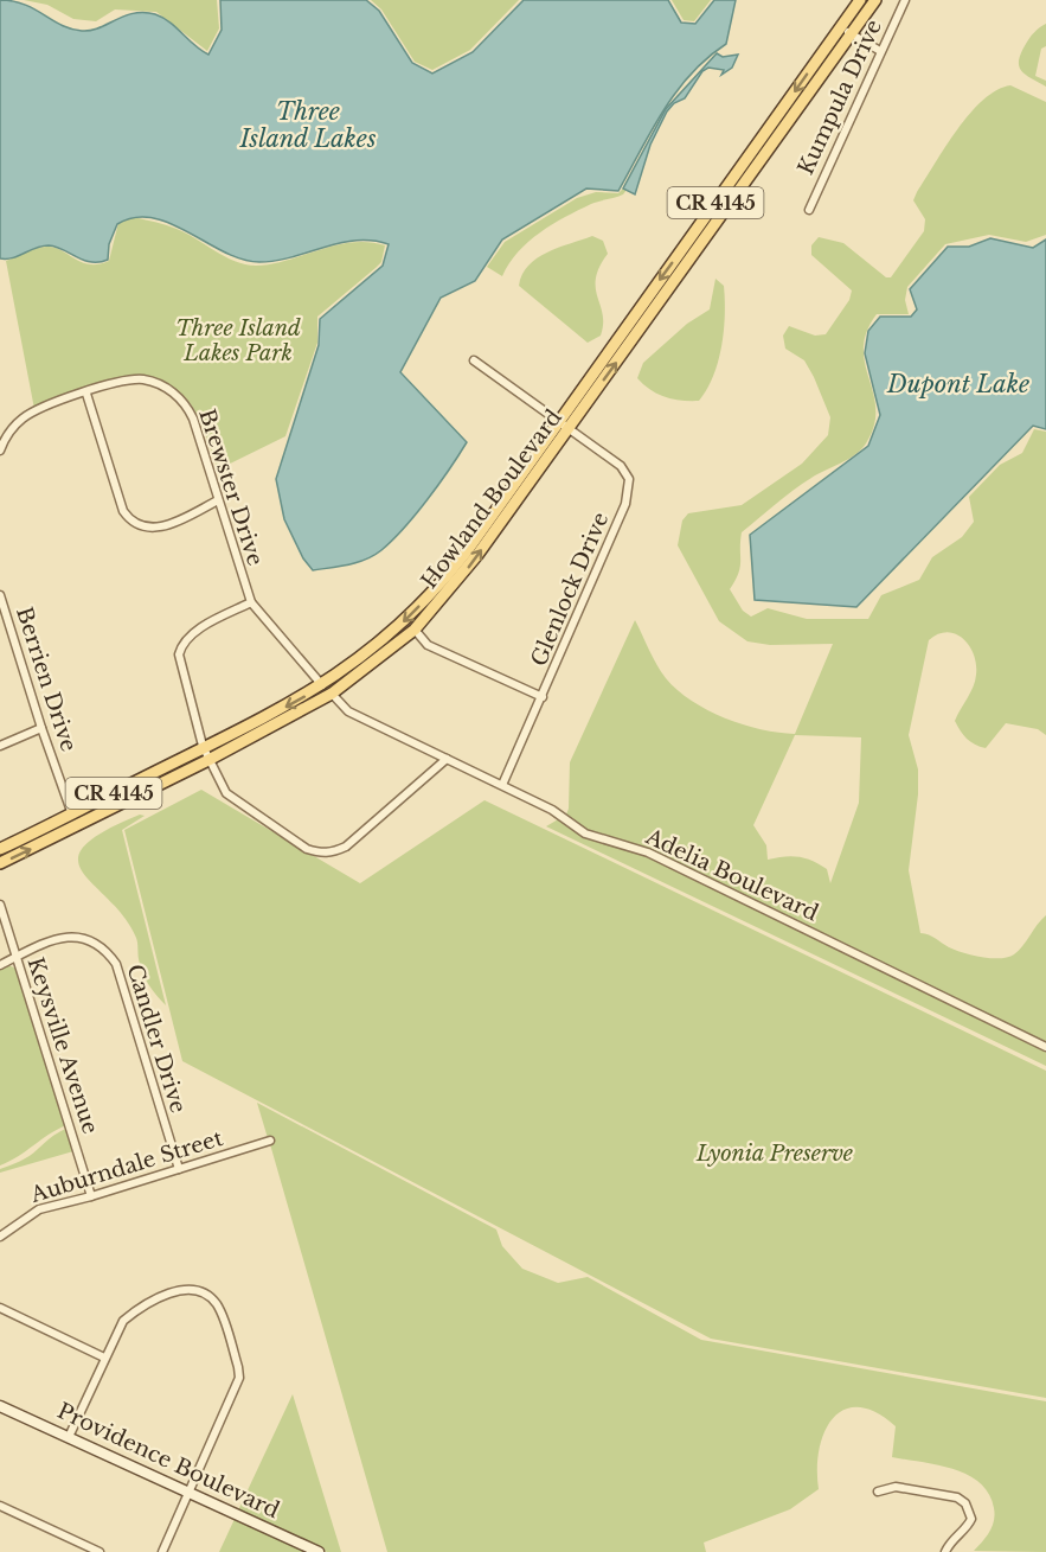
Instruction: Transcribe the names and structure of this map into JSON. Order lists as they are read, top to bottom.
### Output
{
  "streets": {
    "main road": ["CR 4145", "Howland Boulevard", "Providence Boulevard"],
    "street": [
      "Kumpula Drive",
      "Brewster Drive",
      "Glenlock Drive",
      "Berrien Drive",
      "Adelia Boulevard",
      "Candler Drive",
      "Keysville Avenue",
      "Auburndale Street"
    ]
  },
  "crossings": [
    ["Brewster Drive", "Howland Boulevard"],
    ["Howland Boulevard", "Glenlock Drive"],
    ["Howland Boulevard", "Berrien Drive"],
    ["Howland Boulevard", "Adelia Boulevard"],
    ["Glenlock Drive", "Adelia Boulevard"],
    ["Candler Drive", "Keysville Avenue"],
    ["Candler Drive", "Auburndale Street"],
    ["Keysville Avenue", "Auburndale Street"]
  ],
  "water": ["Three Island Lakes", "Dupont Lake"],
  "parks": ["Three Island Lakes Park", "Lyonia Preserve"]
}
